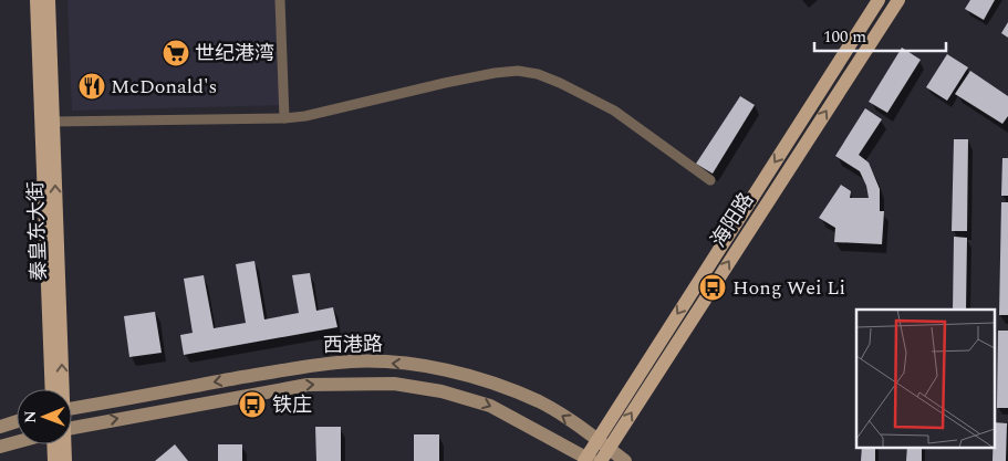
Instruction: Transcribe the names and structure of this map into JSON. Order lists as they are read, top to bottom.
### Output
{
  "streets": {
    "main road": ["海阳路", "秦皇东大街", "西港路"]
  },
  "crossings": [
    ["海阳路", "西港路"]
  ],
  "places": {
    "supermarket": ["世纪港湾"],
    "restaurant": ["McDonald's"],
    "bus stop": ["Hong Wei Li", "铁庄"]
  },
  "scale_bar": "100 m",
  "north": "left"
}
